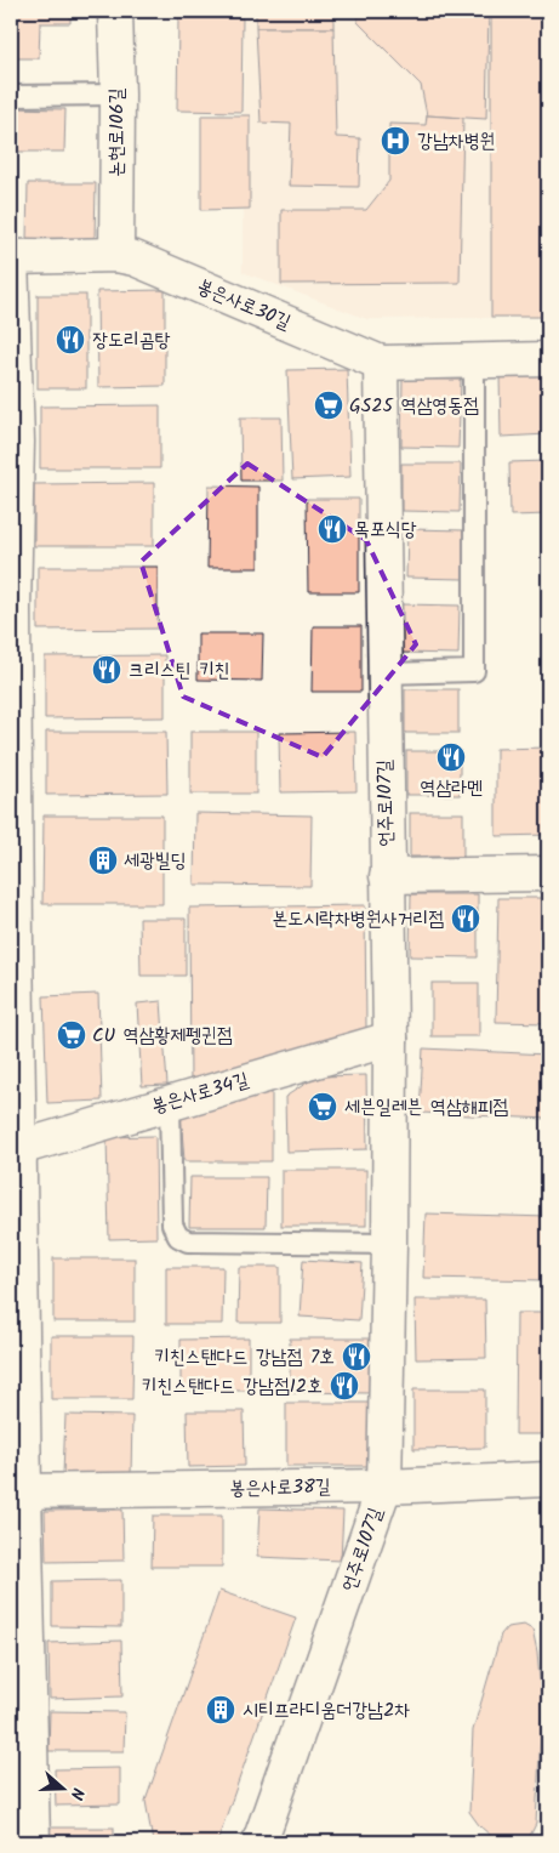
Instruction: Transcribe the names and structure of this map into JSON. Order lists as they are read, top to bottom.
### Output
{
  "streets": {
    "street": [
      "논현로106길",
      "봉은사로30길",
      "언주로107길",
      "봉은사로34길",
      "봉은사로38길"
    ]
  },
  "crossings": [
    ["논현로106길", "봉은사로30길"],
    ["봉은사로30길", "언주로107길"],
    ["언주로107길", "봉은사로34길"],
    ["언주로107길", "봉은사로38길"]
  ],
  "places": {
    "hospital": ["강남차병원"],
    "restaurant": [
      "장도리곰탕",
      "목포식당",
      "크리스틴 키친",
      "역삼라멘",
      "본도시락차병원사거리점",
      "키친스탠다드 강남점 7호",
      "키친스탠다드 강남점12호"
    ],
    "supermarket": ["GS25 역삼영동점", "CU 역삼황제펭귄점", "세븐일레븐 역삼해피점"],
    "building": ["세광빌딩", "시티프라디움더강남2차"]
  },
  "north": "right"
}
